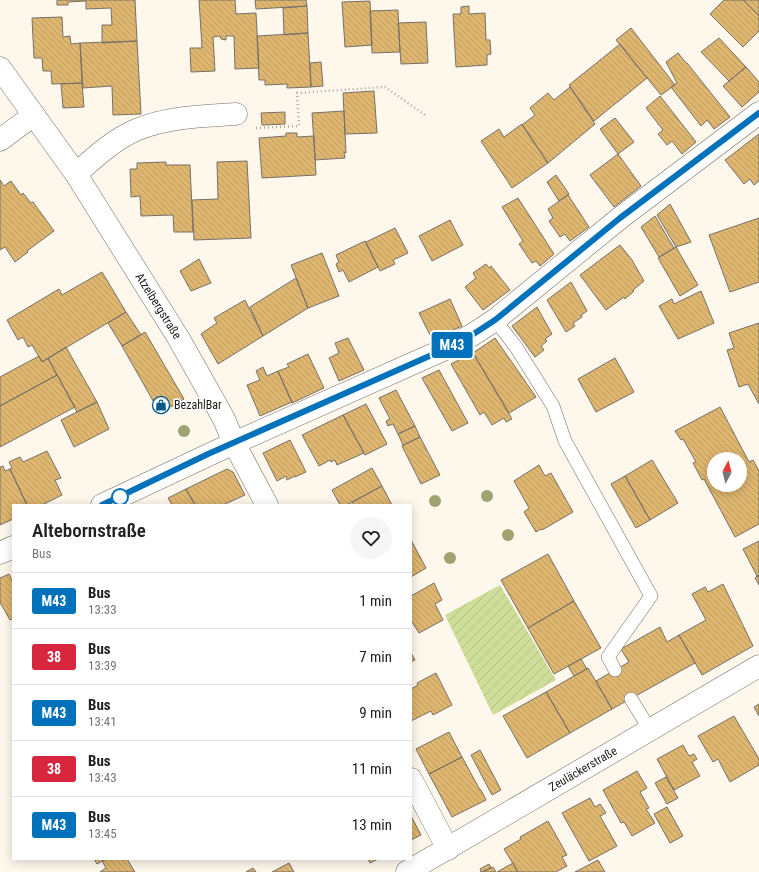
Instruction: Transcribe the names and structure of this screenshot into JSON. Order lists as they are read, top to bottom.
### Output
{
  "streets": {
    "street": ["Atzelbergstraße", "Zeuläckerstraße"]
  },
  "places": {
    "shop": ["BezahlBar"]
  },
  "lines": ["bus line M43"],
  "north": "top",
  "page": {
    "on_map": "M43",
    "heading": ["Altebornstraße", "Bus"],
    "list": [
      {
        "mark": "M43",
        "name": "Bus",
        "note": "13:33",
        "value": "1 min"
      },
      {
        "mark": "38",
        "name": "Bus",
        "note": "13:39",
        "value": "7 min"
      },
      {
        "mark": "M43",
        "name": "Bus",
        "note": "13:41",
        "value": "9 min"
      },
      {
        "mark": "38",
        "name": "Bus",
        "note": "13:43",
        "value": "11 min"
      },
      {
        "mark": "M43",
        "name": "Bus",
        "note": "13:45",
        "value": "13 min"
      }
    ]
  }
}
